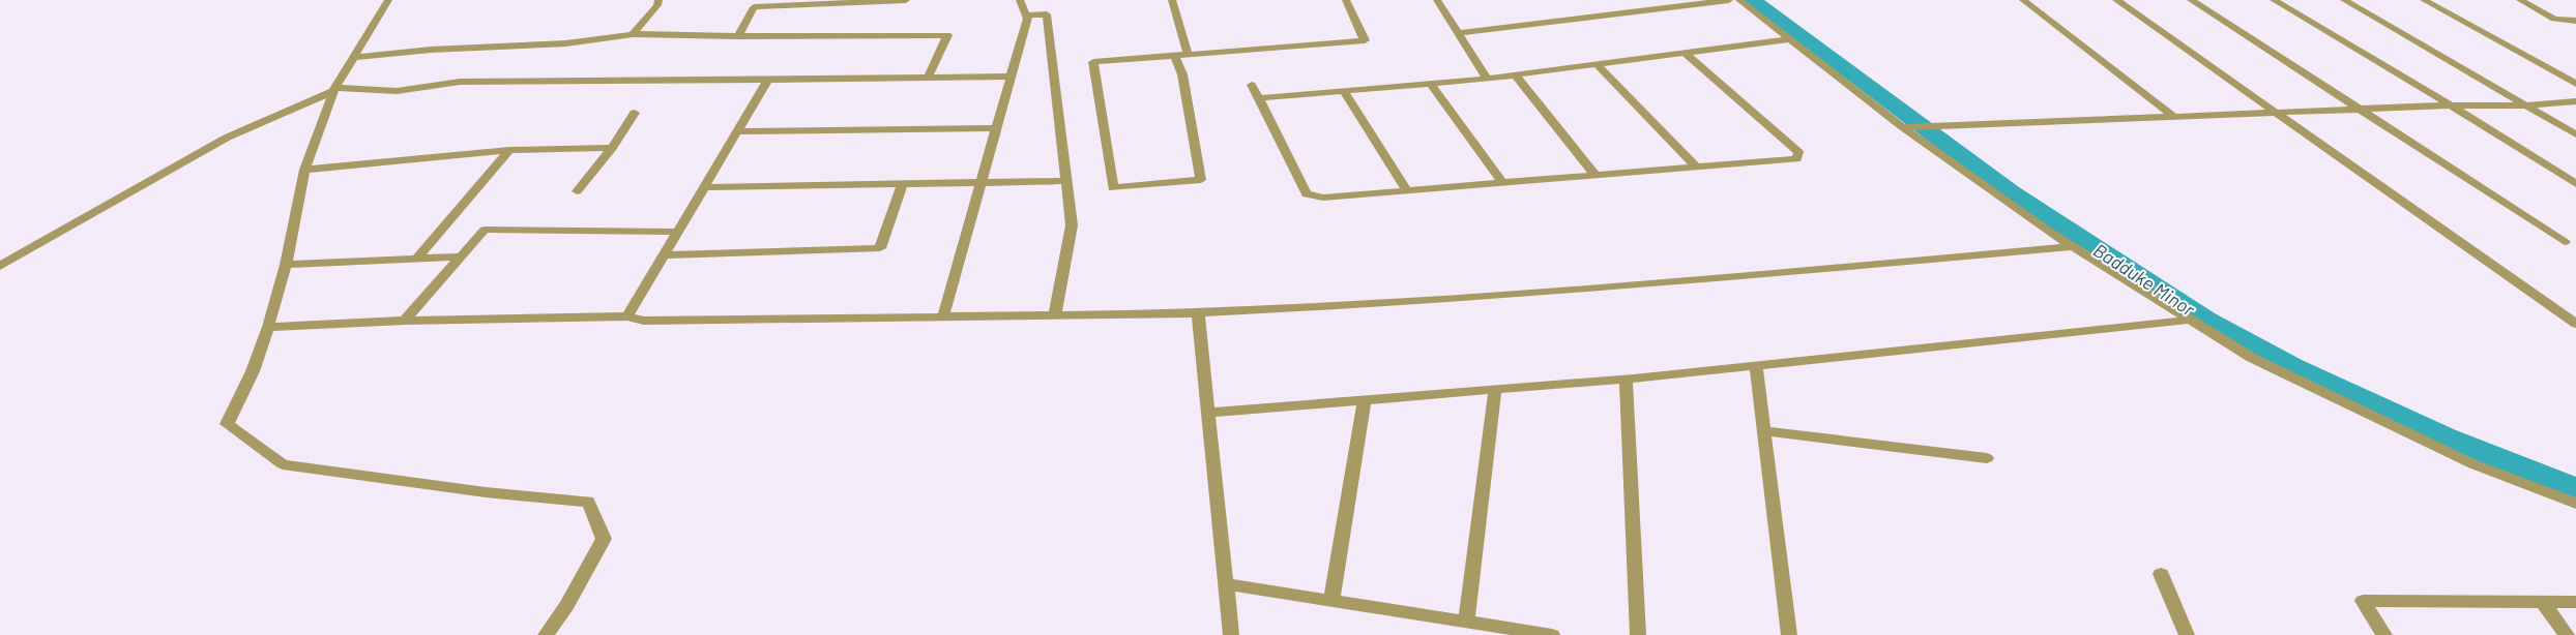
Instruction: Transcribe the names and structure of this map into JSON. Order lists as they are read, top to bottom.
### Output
{
  "water": ["Badduke Minor"]
}
